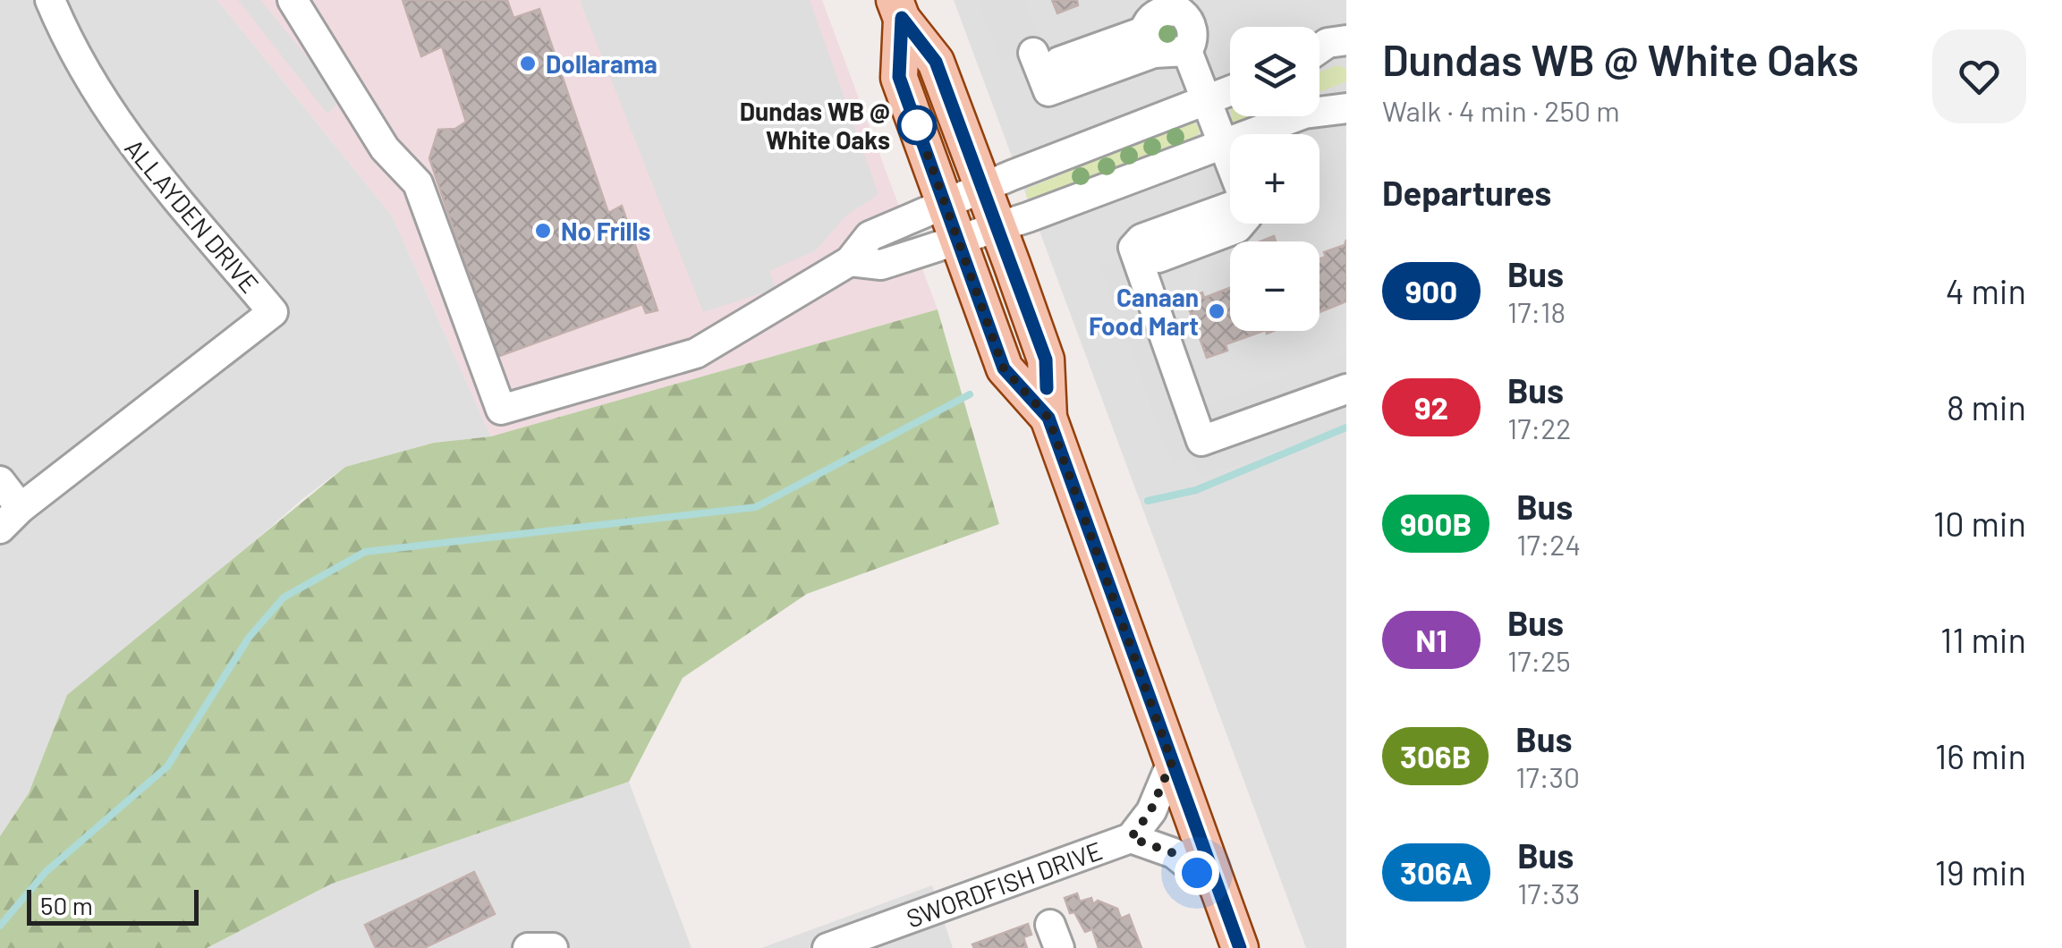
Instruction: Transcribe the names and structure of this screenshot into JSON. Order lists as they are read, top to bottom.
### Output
{
  "streets": {
    "street": ["ALLAYDEN DRIVE", "SWORDFISH DRIVE"]
  },
  "places": [
    "Dollarama",
    "Dundas WB @ White Oaks",
    "No Frills",
    "Canaan Food Mart"
  ],
  "lines": ["bus line 900"],
  "scale_bar": "50 m",
  "page": {
    "heading": [
      ["Dundas WB @ White Oaks", "Walk · 4 min · 250 m"],
      "Departures"
    ],
    "map_buttons": ["+", "−"],
    "list": [
      {
        "mark": "900",
        "name": "Bus",
        "note": "17:18",
        "value": "4 min"
      },
      {
        "mark": "92",
        "name": "Bus",
        "note": "17:22",
        "value": "8 min"
      },
      {
        "mark": "900B",
        "name": "Bus",
        "note": "17:24",
        "value": "10 min"
      },
      {
        "mark": "N1",
        "name": "Bus",
        "note": "17:25",
        "value": "11 min"
      },
      {
        "mark": "306B",
        "name": "Bus",
        "note": "17:30",
        "value": "16 min"
      },
      {
        "mark": "306A",
        "name": "Bus",
        "note": "17:33",
        "value": "19 min"
      }
    ],
    "scale": "50 m"
  }
}
